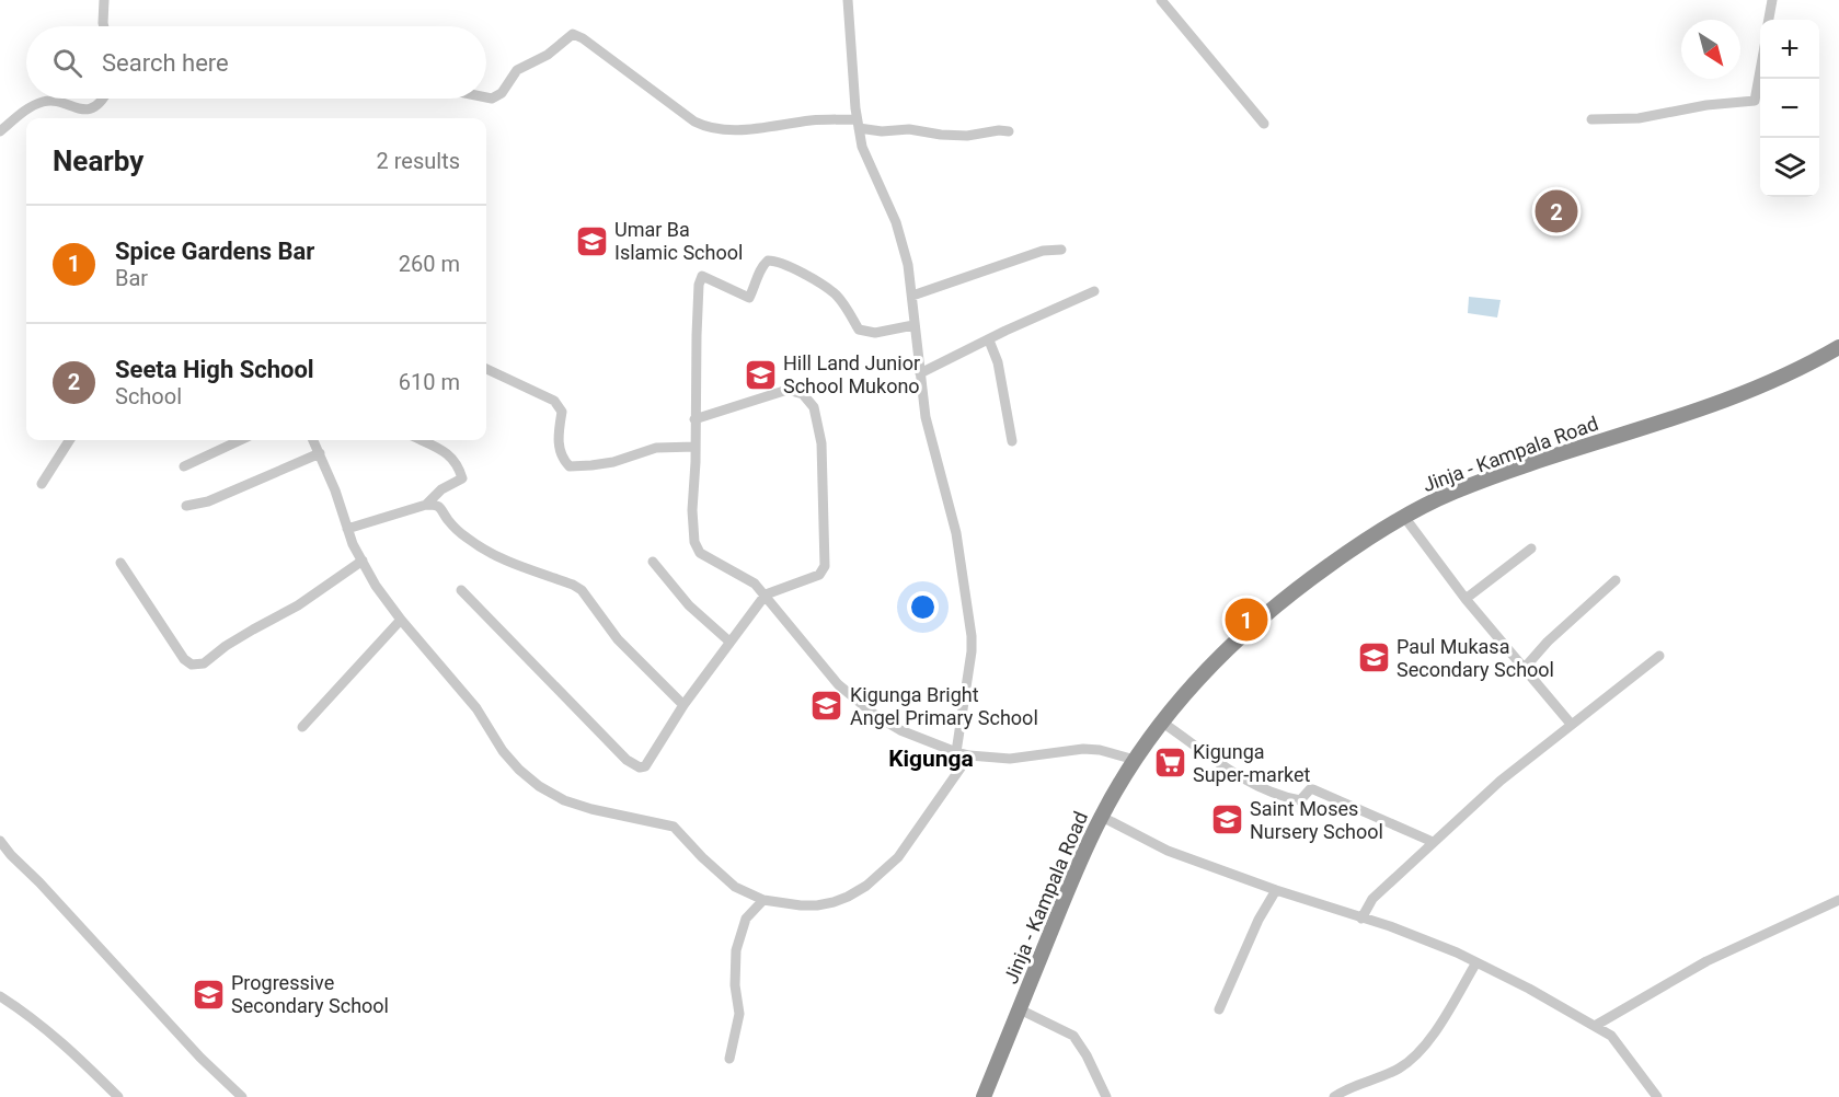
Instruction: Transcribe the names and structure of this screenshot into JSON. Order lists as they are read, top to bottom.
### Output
{
  "streets": {
    "highway": ["Jinja - Kampala Road"]
  },
  "districts": ["Kigunga"],
  "places": {
    "school or university": [
      "Umar Ba Islamic School",
      "Hill Land Junior School Mukono",
      "Paul Mukasa Secondary School",
      "Kigunga Bright Angel Primary School",
      "Saint Moses Nursery School",
      "Progressive Secondary School"
    ],
    "supermarket": ["Kigunga Super-market"]
  },
  "north": "bottom right",
  "page": {
    "map_buttons": ["+", "−"],
    "search": "Search here",
    "heading": ["Nearby", "2 results"],
    "pins": ["2", "1"],
    "list": [
      {
        "mark": "1",
        "name": "Spice Gardens Bar",
        "note": "Bar",
        "value": "260 m"
      },
      {
        "mark": "2",
        "name": "Seeta High School",
        "note": "School",
        "value": "610 m"
      }
    ]
  }
}
